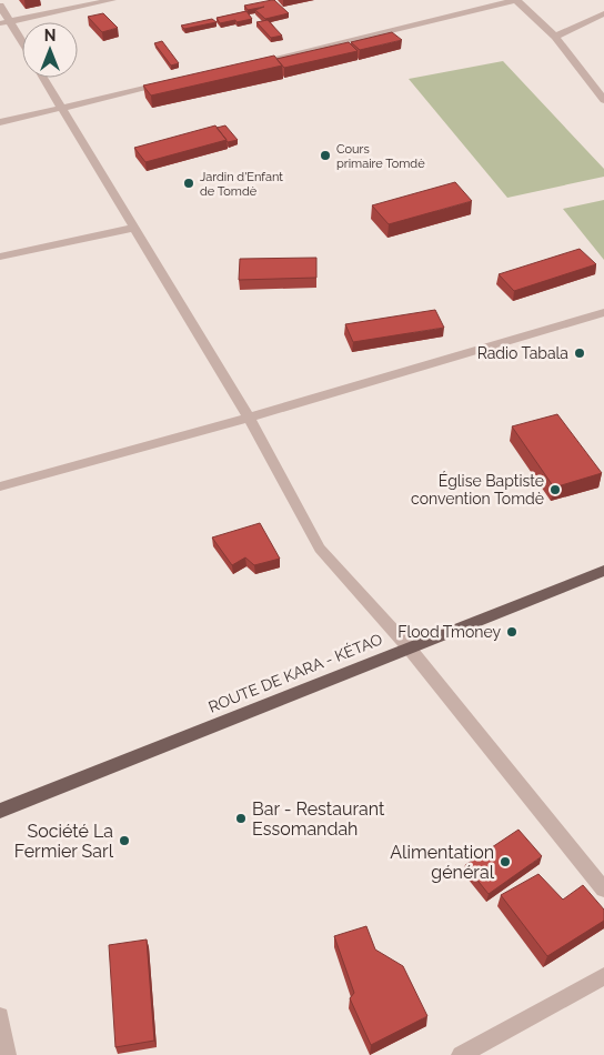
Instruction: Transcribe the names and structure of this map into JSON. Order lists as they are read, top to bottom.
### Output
{
  "streets": {
    "main road": ["ROUTE DE KARA - KÉTAO"]
  },
  "places": [
    "Cours primaire Tomdè",
    "Jardin d'Enfant de Tomdè",
    "Radio Tabala",
    "Église Baptiste convention Tomdè",
    "Flood Tmoney",
    "Bar - Restaurant Essomandah",
    "Société La Fermier Sarl",
    "Alimentation général"
  ],
  "north": "top"
}
